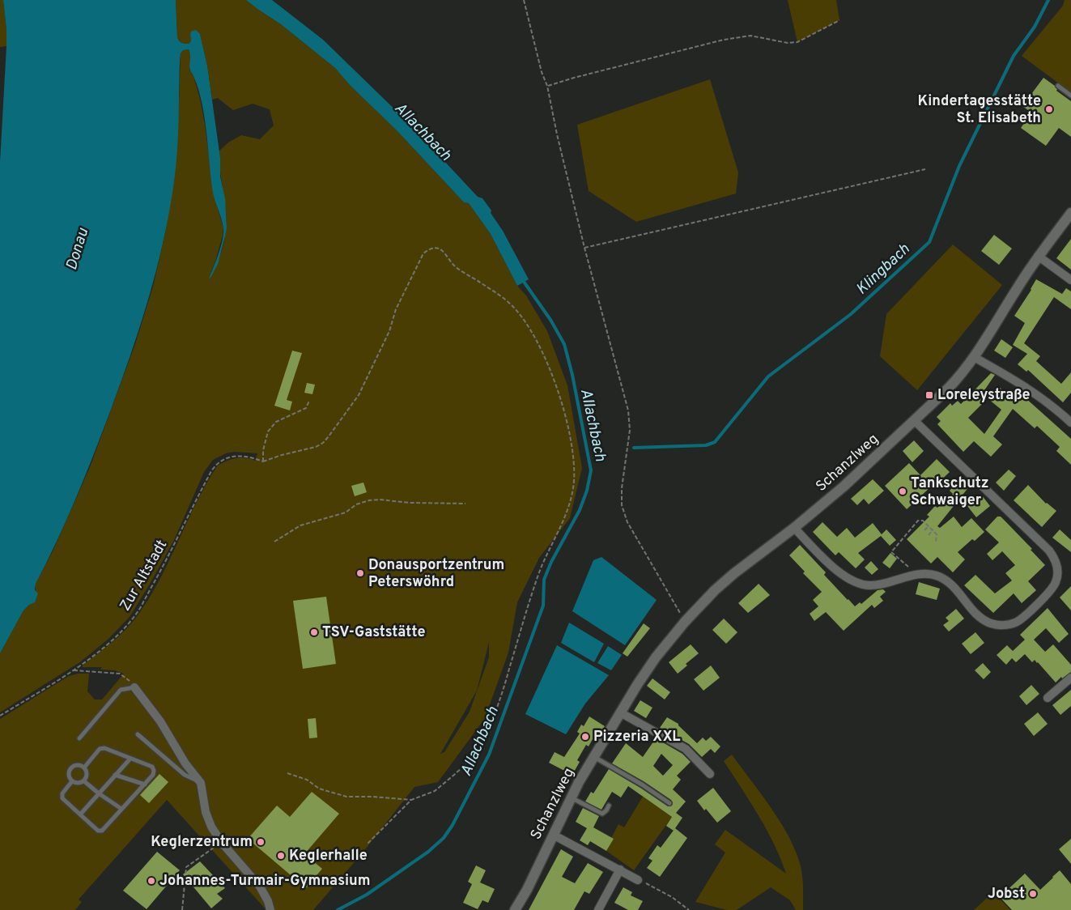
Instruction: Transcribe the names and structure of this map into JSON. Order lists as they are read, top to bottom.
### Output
{
  "streets": {
    "street": ["Schanzlweg"],
    "path": ["Zur Altstadt"]
  },
  "water": ["Allachbach", "Donau", "Klingbach"],
  "places": {
    "other": [
      "Kindertagesstätte St. Elisabeth",
      "Tankschutz Schwaiger",
      "Donausportzentrum Peterswöhrd",
      "TSV-Gaststätte",
      "Pizzeria XXL",
      "Keglerzentrum",
      "Keglerhalle",
      "Johannes-Turmair-Gymnasium",
      "Jobst"
    ],
    "transit": ["Loreleystraße"]
  }
}
